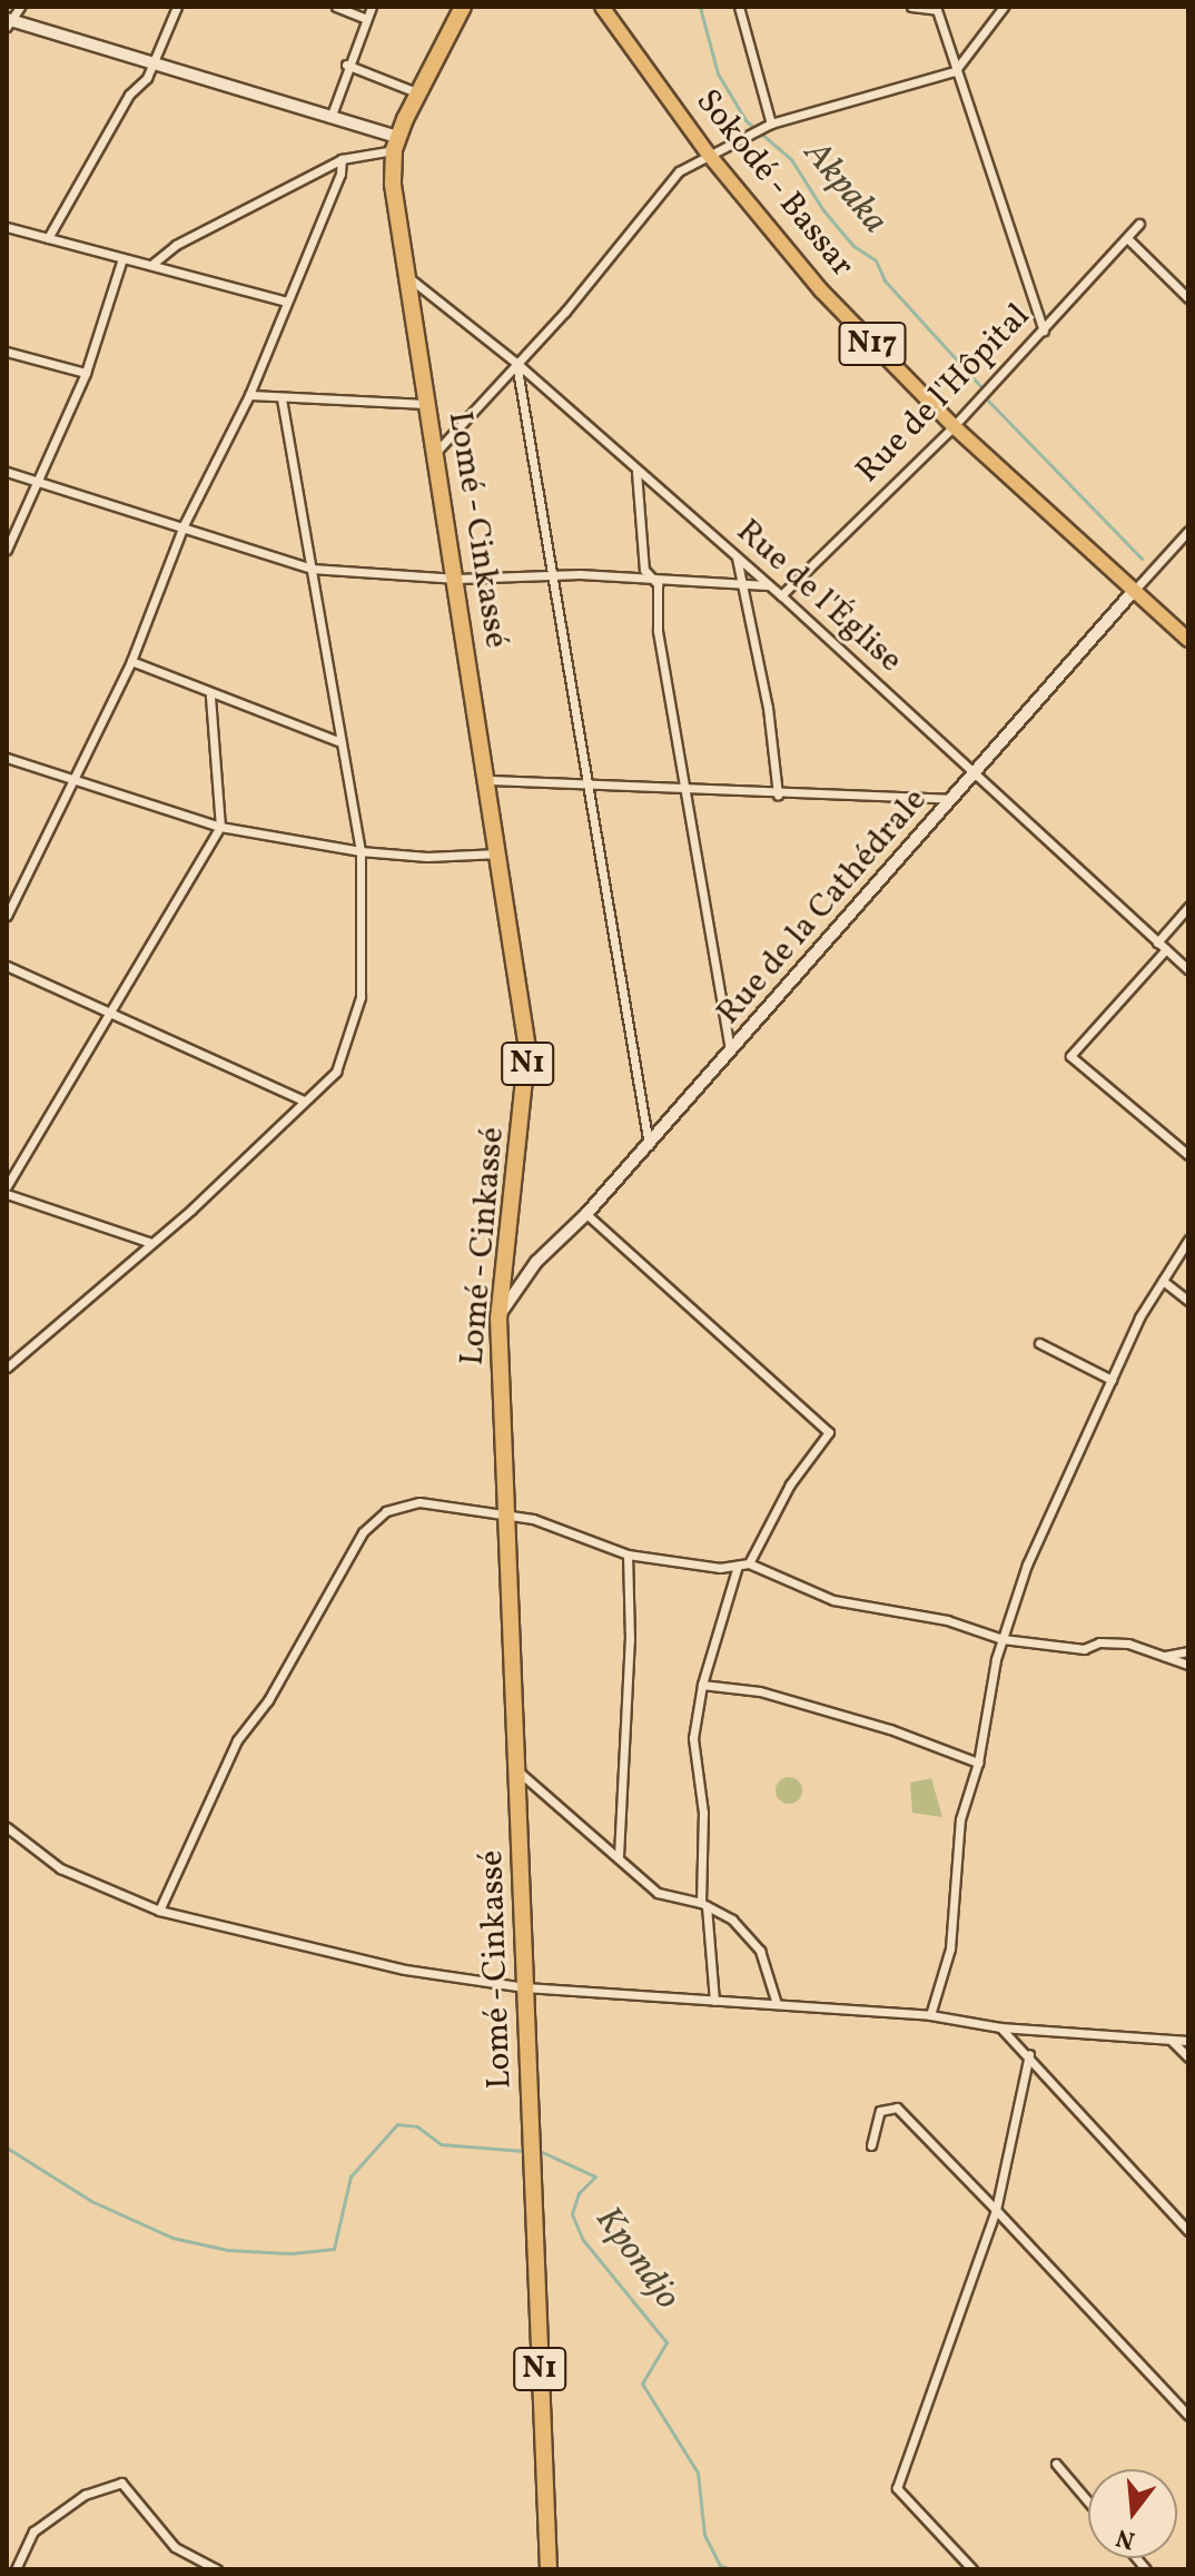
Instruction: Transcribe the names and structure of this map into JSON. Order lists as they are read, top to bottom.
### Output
{
  "streets": {
    "highway": ["Lomé - Cinkassé", "N1"],
    "main road": ["Sokodé - Bassar", "N17"],
    "street": ["Rue de l'Hôpital", "Rue de l'Église", "Rue de la Cathédrale"]
  },
  "crossings": [
    ["Sokodé - Bassar", "Rue de l'Hôpital"],
    ["Sokodé - Bassar", "Rue de la Cathédrale"],
    ["Rue de l'Hôpital", "Rue de l'Église"],
    ["Lomé - Cinkassé", "Rue de l'Église"],
    ["Lomé - Cinkassé", "Rue de la Cathédrale"],
    ["Rue de l'Église", "Rue de la Cathédrale"]
  ],
  "water": ["Akpaka", "Kpondjo"],
  "north": "bottom"
}
